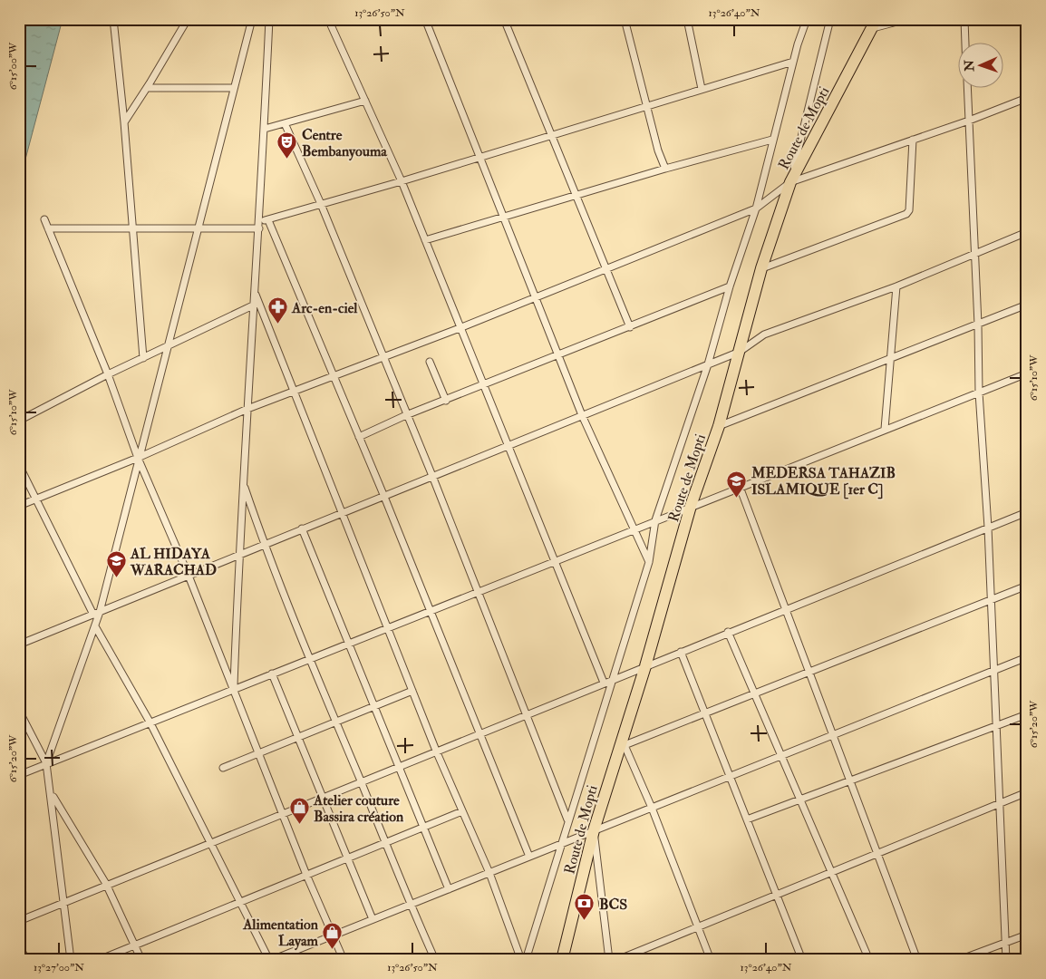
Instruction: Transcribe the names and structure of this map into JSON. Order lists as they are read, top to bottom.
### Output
{
  "streets": {
    "highway": ["Route de Mopti"]
  },
  "places": {
    "theatre": ["Centre Bembanyouma"],
    "pharmacy": ["Arc-en-ciel"],
    "school or university": ["MEDERSA TAHAZIB ISLAMIQUE [1er C]", "AL HIDAYA WARACHAD"],
    "shop": ["Atelier couture Bassira création", "Alimentation Layam"],
    "bank": ["BCS"]
  },
  "north": "left",
  "coordinates": [
    "13°26'50\"N",
    "13°26'40\"N",
    "6°15'00\"W",
    "6°15'10\"W",
    "6°15'20\"W",
    "13°27'00\"N"
  ]
}
